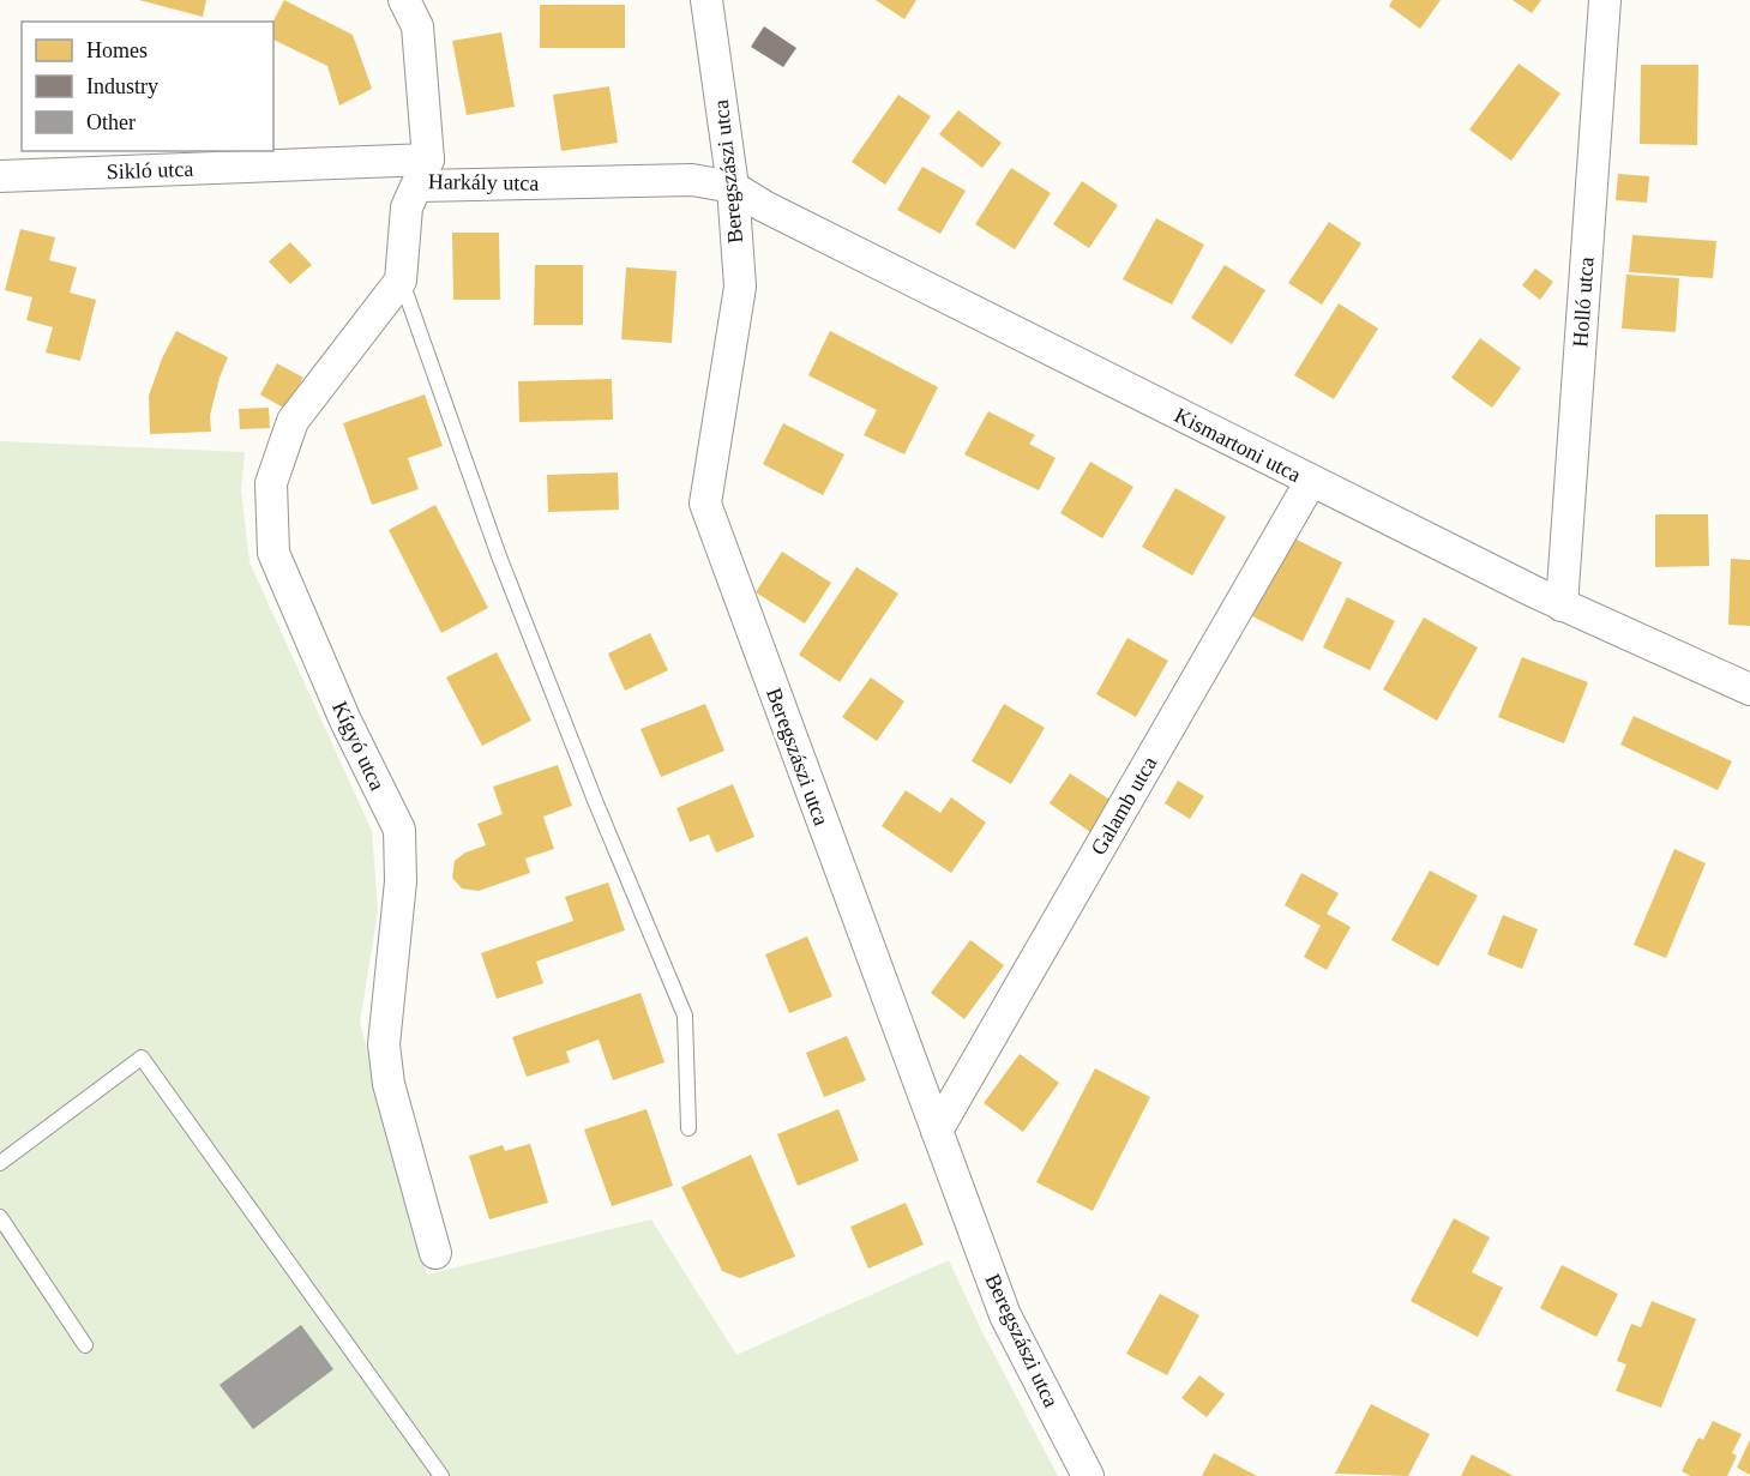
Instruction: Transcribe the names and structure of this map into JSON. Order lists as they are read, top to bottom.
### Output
{
  "streets": {
    "street": [
      "Sikló utca",
      "Beregszászi utca",
      "Harkály utca",
      "Holló utca",
      "Kismartoni utca",
      "Kígyó utca",
      "Galamb utca"
    ]
  },
  "crossings": [
    ["Sikló utca", "Harkály utca"],
    ["Beregszászi utca", "Harkály utca"],
    ["Beregszászi utca", "Kismartoni utca"],
    ["Beregszászi utca", "Galamb utca"],
    ["Harkály utca", "Kismartoni utca"],
    ["Holló utca", "Kismartoni utca"],
    ["Kismartoni utca", "Galamb utca"]
  ],
  "legend": ["Homes", "Industry", "Other"]
}
